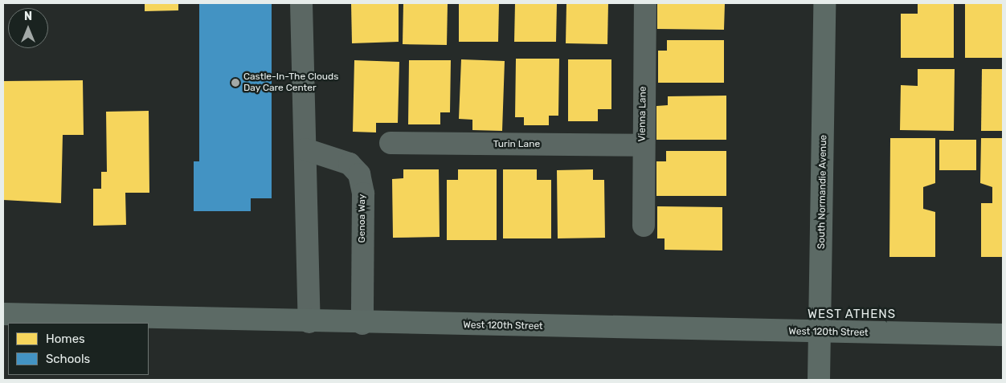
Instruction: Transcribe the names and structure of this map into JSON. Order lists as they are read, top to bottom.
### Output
{
  "streets": {
    "street": [
      "Vienna Lane",
      "Turin Lane",
      "South Normandie Avenue",
      "Genoa Way",
      "West 120th Street"
    ]
  },
  "crossings": [
    ["Vienna Lane", "Turin Lane"],
    ["South Normandie Avenue", "West 120th Street"],
    ["Genoa Way", "West 120th Street"]
  ],
  "districts": ["WEST ATHENS"],
  "places": ["Castle-In-The Clouds Day Care Center"],
  "legend": ["Homes", "Schools"],
  "north": "top"
}
